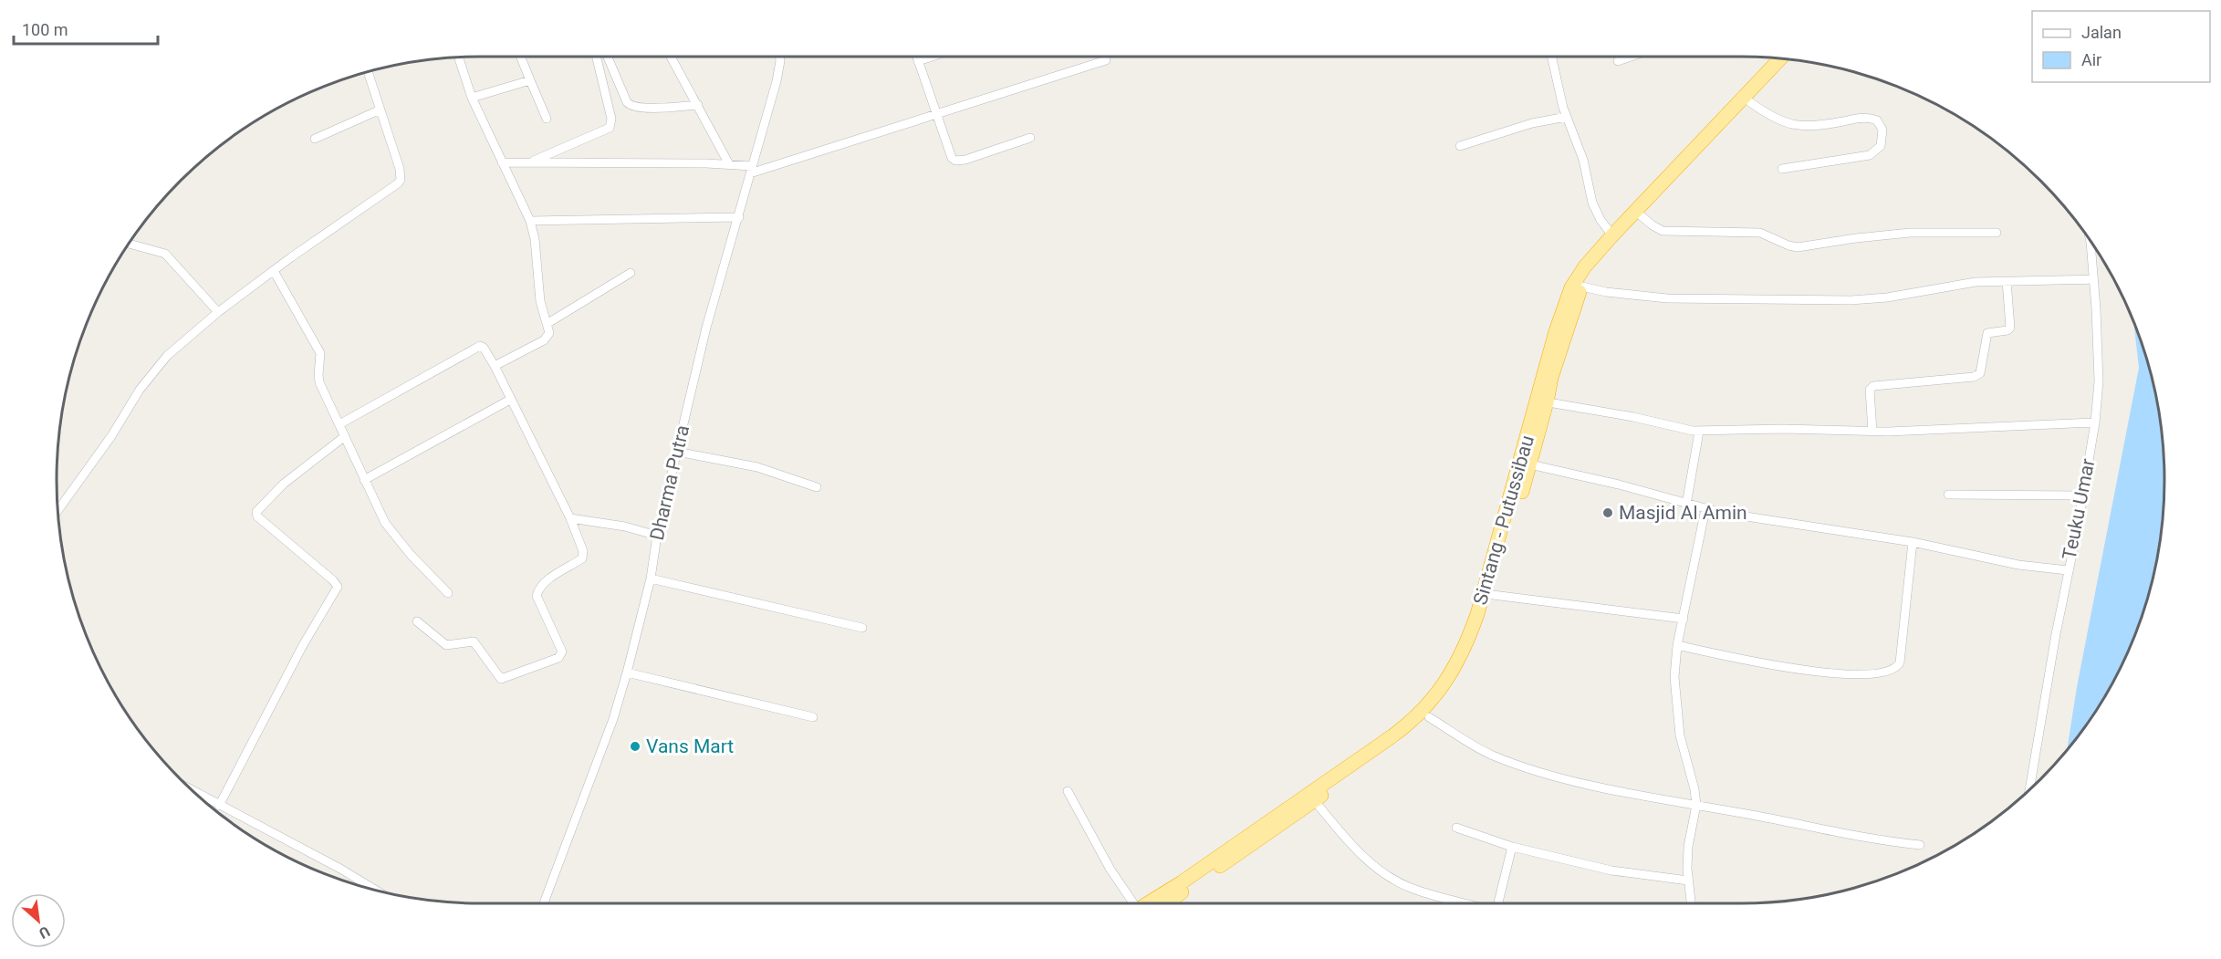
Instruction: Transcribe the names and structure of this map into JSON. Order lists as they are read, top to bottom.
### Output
{
  "streets": {
    "highway": ["Sintang - Putussibau"],
    "street": ["Dharma Putra", "Teuku Umar"]
  },
  "places": ["Masjid Al Amin", "Vans Mart"],
  "legend": ["Jalan", "Air"],
  "scale_bar": "100 m",
  "north": "bottom right"
}
